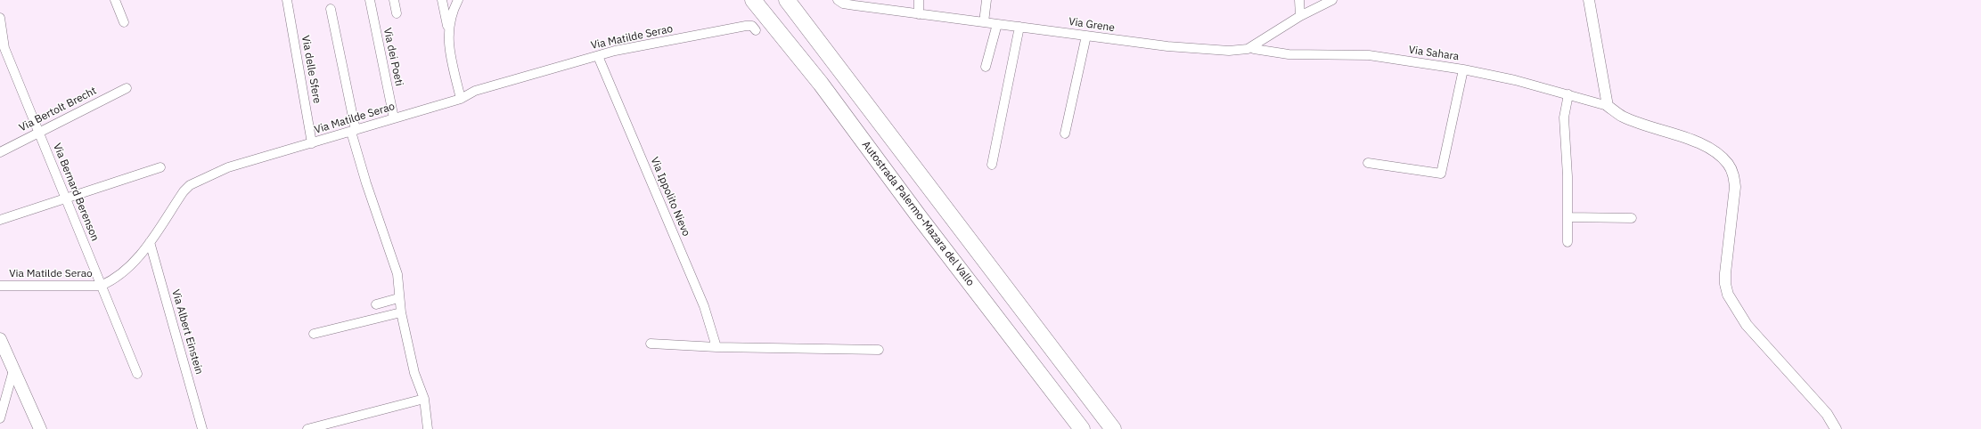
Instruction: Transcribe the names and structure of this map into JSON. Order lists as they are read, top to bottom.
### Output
{
  "streets": {
    "highway": ["Autostrada Palermo-Mazara del Vallo"],
    "street": [
      "Via Grene",
      "Via Matilde Serao",
      "Via Sahara",
      "Via dei Poeti",
      "Via delle Sfere",
      "Via Bertolt Brecht",
      "Via Bernard Berenson",
      "Via Ippolito Nievo",
      "Via Albert Einstein"
    ]
  },
  "crossings": [
    ["Via Matilde Serao", "Via dei Poeti"],
    ["Via Matilde Serao", "Via delle Sfere"],
    ["Via Matilde Serao", "Via Bernard Berenson"],
    ["Via Matilde Serao", "Via Ippolito Nievo"],
    ["Via Matilde Serao", "Via Albert Einstein"],
    ["Via Bertolt Brecht", "Via Bernard Berenson"]
  ]
}
